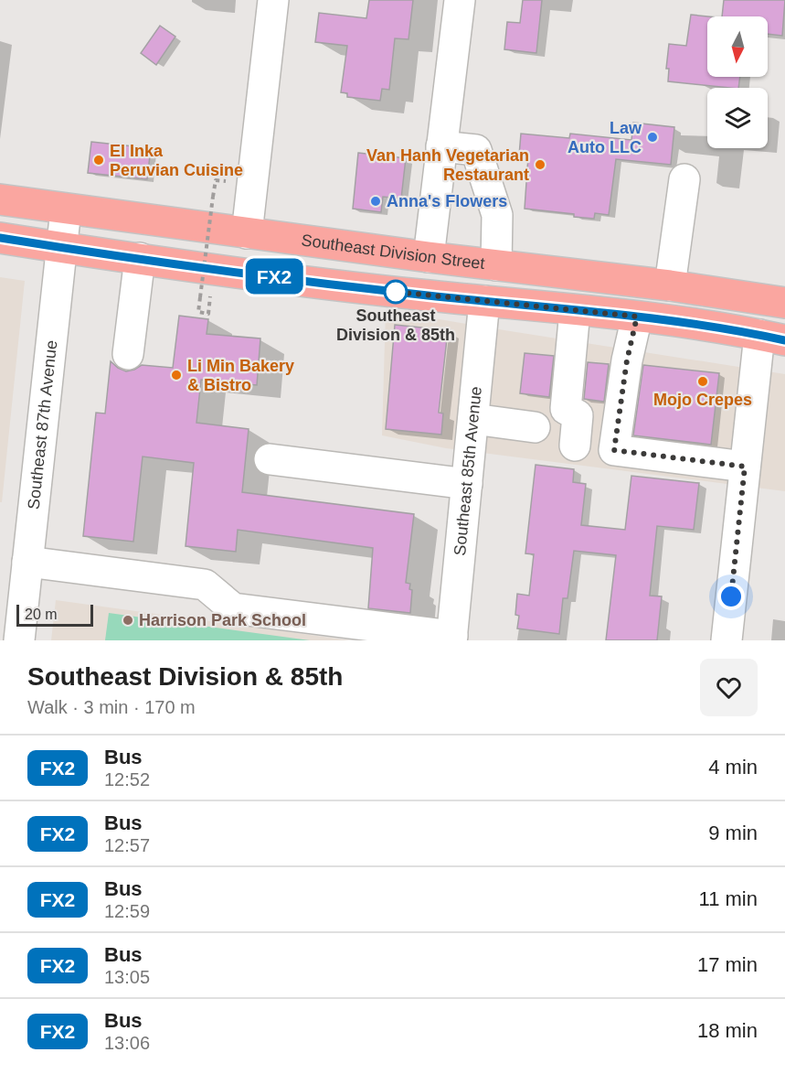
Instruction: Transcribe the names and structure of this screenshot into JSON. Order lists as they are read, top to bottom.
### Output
{
  "streets": {
    "main road": ["Southeast Division Street"],
    "street": ["Southeast 87th Avenue", "Southeast 85th Avenue"]
  },
  "crossings": [
    ["Southeast Division Street", "Southeast 87th Avenue"]
  ],
  "places": [
    "Law Auto LLC",
    "El Inka Peruvian Cuisine",
    "Van Hanh Vegetarian Restaurant",
    "Anna's Flowers",
    "Southeast Division & 85th",
    "Li Min Bakery & Bistro",
    "Mojo Crepes",
    "Harrison Park School"
  ],
  "lines": ["bus line FX2"],
  "scale_bar": "20 m",
  "north": "bottom",
  "page": {
    "on_map": "FX2",
    "scale": "20 m",
    "heading": ["Southeast Division & 85th", "Walk · 3 min · 170 m"],
    "list": [
      {
        "mark": "FX2",
        "name": "Bus",
        "note": "12:52",
        "value": "4 min"
      },
      {
        "mark": "FX2",
        "name": "Bus",
        "note": "12:57",
        "value": "9 min"
      },
      {
        "mark": "FX2",
        "name": "Bus",
        "note": "12:59",
        "value": "11 min"
      },
      {
        "mark": "FX2",
        "name": "Bus",
        "note": "13:05",
        "value": "17 min"
      },
      {
        "mark": "FX2",
        "name": "Bus",
        "note": "13:06",
        "value": "18 min"
      }
    ]
  }
}
